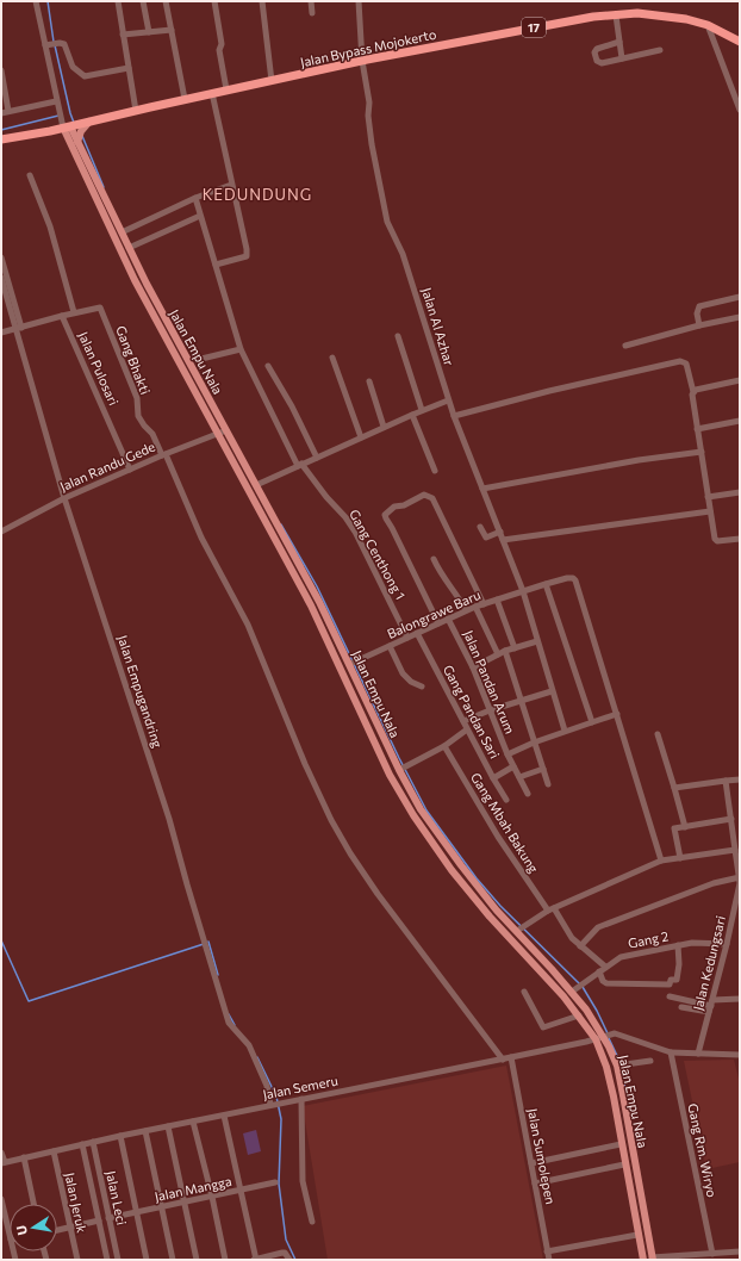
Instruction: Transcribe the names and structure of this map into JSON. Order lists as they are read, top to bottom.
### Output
{
  "streets": {
    "highway": ["17", "Jalan Bypass Mojokerto"],
    "main road": ["Jalan Empu Nala"],
    "street": [
      "Jalan Al Azhar",
      "Gang Bhakti",
      "Jalan Pulosari",
      "Jalan Randu Gede",
      "Gang Centhong 1",
      "Balongrawe Baru",
      "Jalan Pandan Arum",
      "Jalan Empugandring",
      "Gang Pandan Sari",
      "Gang Mbah Bakung",
      "Gang 2",
      "Jalan Kedungsari",
      "Jalan Semeru",
      "Gang Rm. Wiryo",
      "Jalan Sumolepen",
      "Jalan Mangga",
      "Jalan Leci",
      "Jalan Jeruk"
    ]
  },
  "crossings": [
    ["Jalan Bypass Mojokerto", "Jalan Al Azhar"],
    ["Jalan Bypass Mojokerto", "Jalan Empu Nala"],
    ["Jalan Al Azhar", "Balongrawe Baru"],
    ["Jalan Empu Nala", "Jalan Randu Gede"],
    ["Jalan Empu Nala", "Balongrawe Baru"],
    ["Jalan Empu Nala", "Gang 2"],
    ["Jalan Empu Nala", "Jalan Semeru"],
    ["Gang Bhakti", "Jalan Pulosari"],
    ["Gang Bhakti", "Jalan Randu Gede"],
    ["Jalan Pulosari", "Jalan Randu Gede"],
    ["Jalan Randu Gede", "Jalan Empugandring"],
    ["Gang Centhong 1", "Balongrawe Baru"],
    ["Balongrawe Baru", "Jalan Pandan Arum"],
    ["Balongrawe Baru", "Gang Pandan Sari"],
    ["Jalan Empugandring", "Jalan Semeru"],
    ["Gang Mbah Bakung", "Gang 2"],
    ["Gang 2", "Jalan Kedungsari"],
    ["Jalan Semeru", "Jalan Sumolepen"],
    ["Jalan Semeru", "Jalan Leci"],
    ["Jalan Semeru", "Jalan Jeruk"],
    ["Jalan Mangga", "Jalan Leci"]
  ],
  "districts": ["KEDUNDUNG"],
  "north": "left"
}
